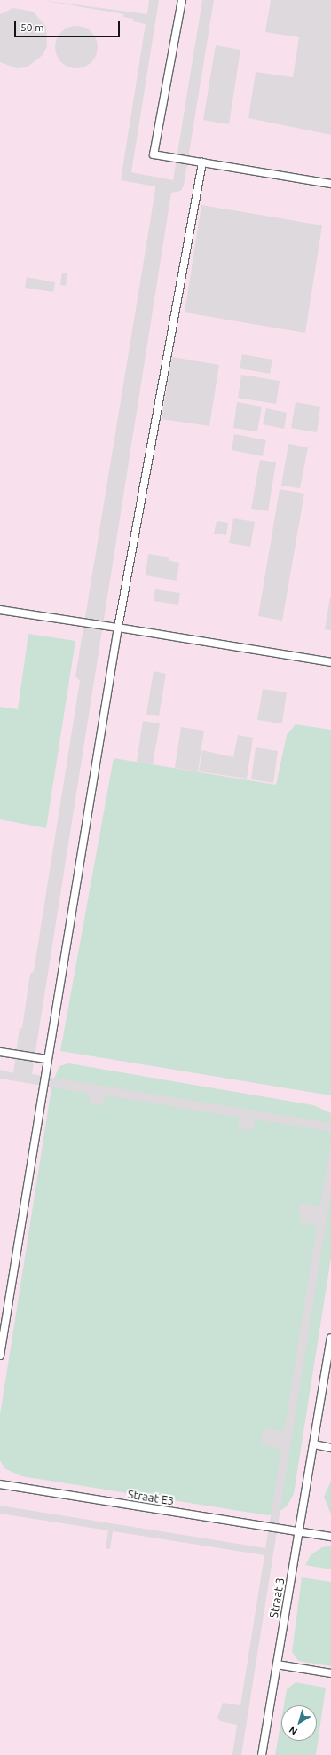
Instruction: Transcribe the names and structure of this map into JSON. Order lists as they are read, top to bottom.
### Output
{
  "streets": {
    "lane": ["Straat E3", "Straat 3"]
  },
  "crossings": [
    ["Straat E3", "Straat 3"]
  ],
  "scale_bar": "50 m",
  "north": "bottom left"
}
